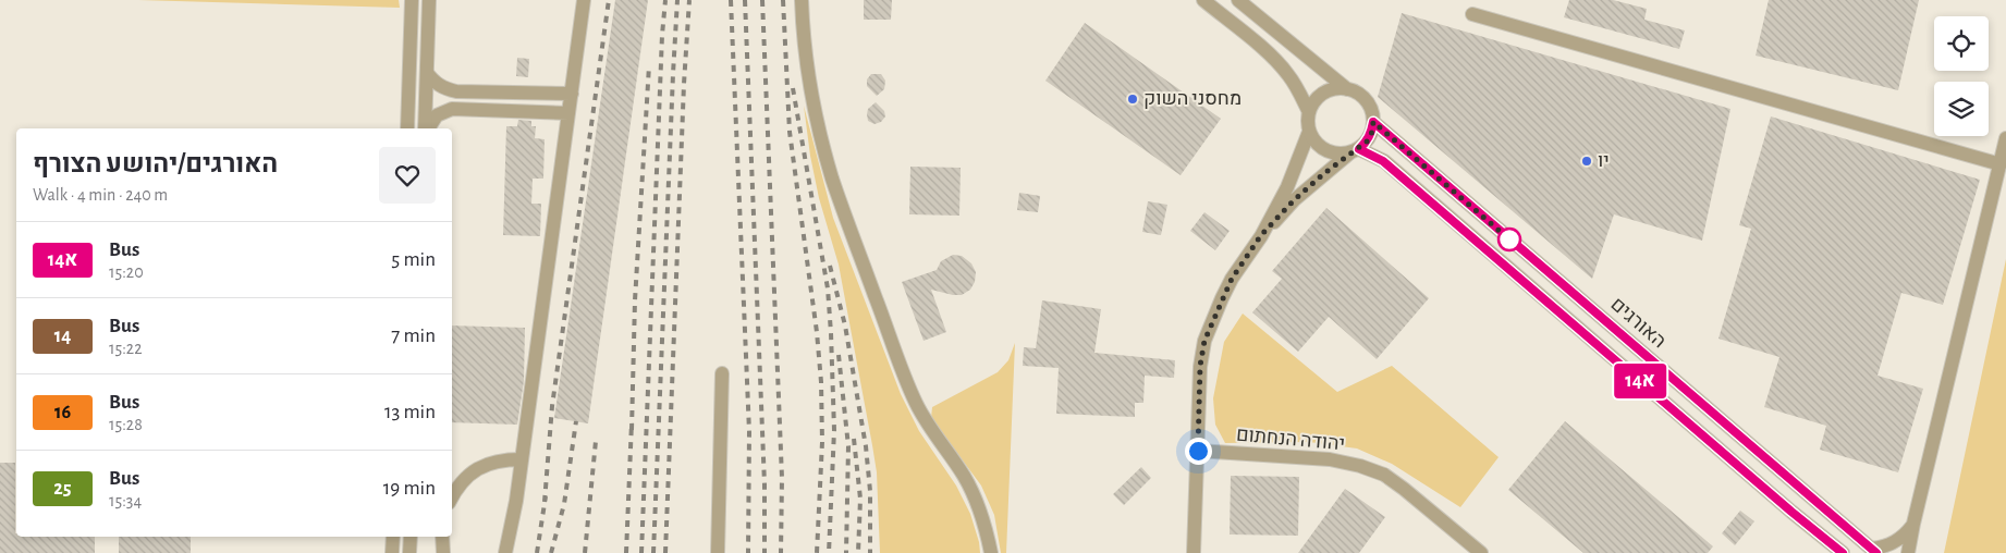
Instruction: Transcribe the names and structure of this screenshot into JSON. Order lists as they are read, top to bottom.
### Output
{
  "streets": {
    "street": ["האורגים", "יהודה הנחתום"]
  },
  "places": ["מחסני השוק", "יו"],
  "lines": ["bus line 14א"],
  "page": {
    "on_map": "14א",
    "heading": ["האורגים/יהושע הצורף", "Walk · 4 min · 240 m"],
    "list": [
      {
        "mark": "14א",
        "name": "Bus",
        "note": "15:20",
        "value": "5 min"
      },
      {
        "mark": "14",
        "name": "Bus",
        "note": "15:22",
        "value": "7 min"
      },
      {
        "mark": "16",
        "name": "Bus",
        "note": "15:28",
        "value": "13 min"
      },
      {
        "mark": "25",
        "name": "Bus",
        "note": "15:34",
        "value": "19 min"
      }
    ]
  }
}
